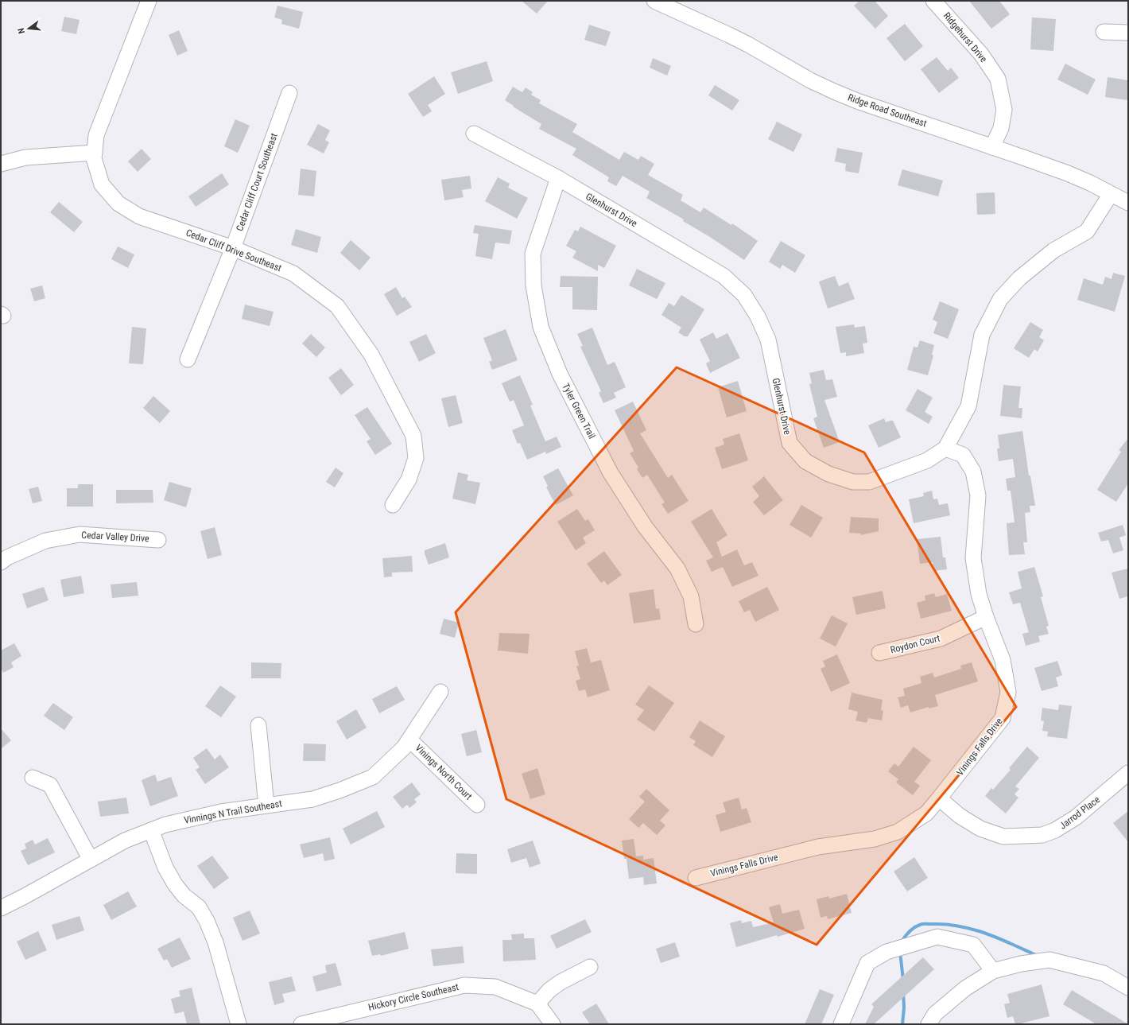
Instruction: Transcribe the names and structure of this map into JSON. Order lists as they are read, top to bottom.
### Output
{
  "streets": {
    "street": [
      "Ridgehurst Drive",
      "Ridge Road Southeast",
      "Cedar Cliff Court Southeast",
      "Glenhurst Drive",
      "Cedar Cliff Drive Southeast",
      "Tyler Green Trail",
      "Cedar Valley Drive",
      "Roydon Court",
      "Vinings Falls Drive",
      "Vinings North Court",
      "Vinnings N Trail Southeast",
      "Jarrod Place",
      "Hickory Circle Southeast"
    ]
  },
  "crossings": [
    ["Ridgehurst Drive", "Ridge Road Southeast"],
    ["Ridge Road Southeast", "Glenhurst Drive"],
    ["Cedar Cliff Court Southeast", "Cedar Cliff Drive Southeast"],
    ["Glenhurst Drive", "Tyler Green Trail"],
    ["Glenhurst Drive", "Vinings Falls Drive"],
    ["Roydon Court", "Vinings Falls Drive"],
    ["Vinings Falls Drive", "Jarrod Place"],
    ["Vinings North Court", "Vinnings N Trail Southeast"]
  ],
  "north": "left"
}
